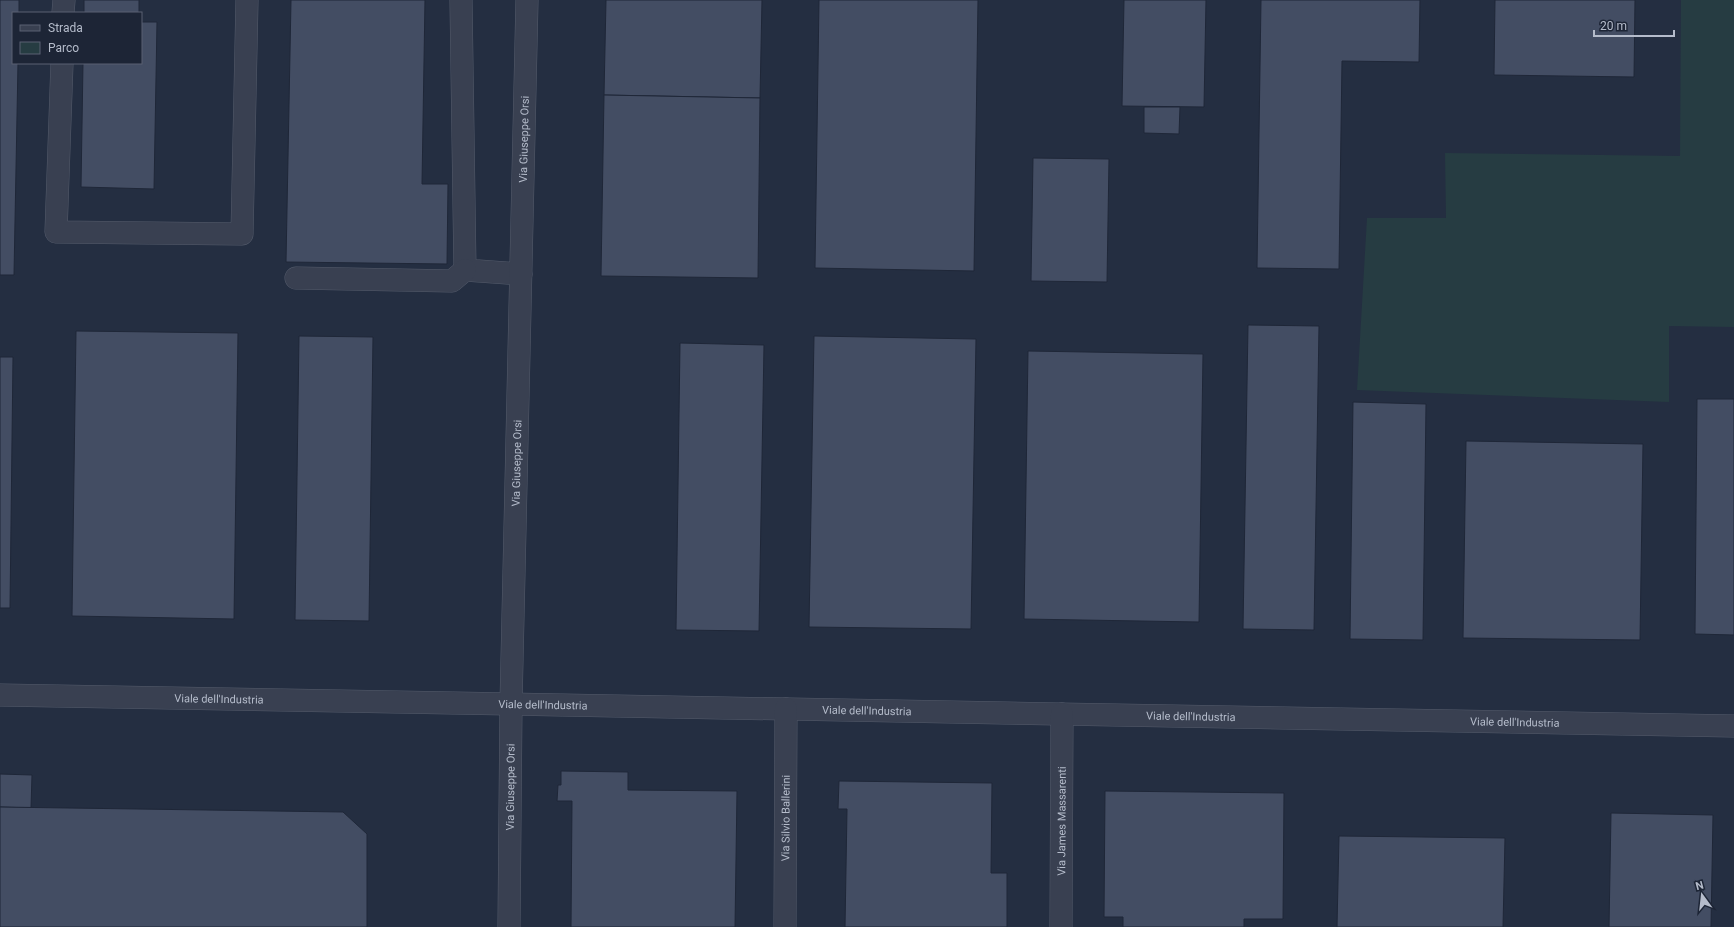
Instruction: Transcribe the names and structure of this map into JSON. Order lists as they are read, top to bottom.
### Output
{
  "streets": {
    "street": [
      "Via Giuseppe Orsi",
      "Viale dell'Industria",
      "Via Silvio Ballerini",
      "Via James Massarenti"
    ]
  },
  "crossings": [
    ["Via Giuseppe Orsi", "Viale dell'Industria"],
    ["Viale dell'Industria", "Via Silvio Ballerini"],
    ["Viale dell'Industria", "Via James Massarenti"]
  ],
  "legend": ["Strada", "Parco"],
  "scale_bar": "20 m",
  "north": "top"
}
